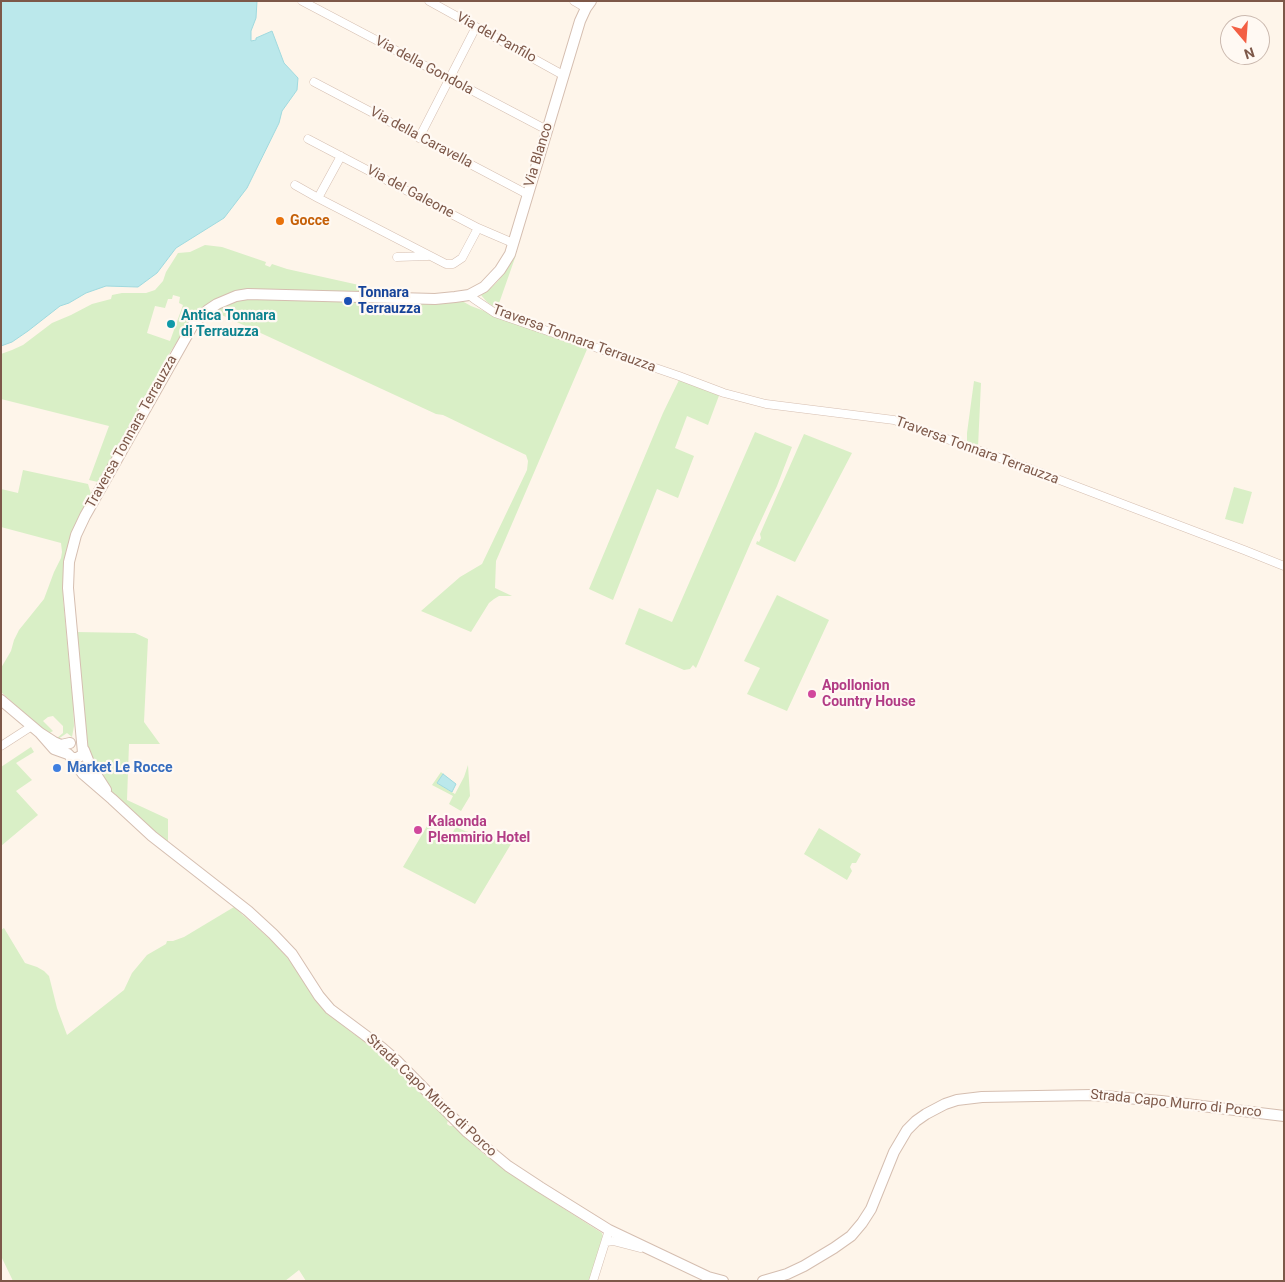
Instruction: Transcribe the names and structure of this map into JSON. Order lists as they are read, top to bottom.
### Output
{
  "streets": {
    "street": [
      "Via del Panfilo",
      "Via della Gondola",
      "Via della Caravella",
      "Via Blanco",
      "Via del Galeone",
      "Traversa Tonnara Terrauzza",
      "Strada Capo Murro di Porco"
    ]
  },
  "crossings": [
    ["Via del Panfilo", "Via Blanco"],
    ["Via della Gondola", "Via Blanco"],
    ["Via della Caravella", "Via Blanco"],
    ["Via Blanco", "Via del Galeone"],
    ["Via Blanco", "Traversa Tonnara Terrauzza"]
  ],
  "places": [
    "Gocce",
    "Tonnara Terrauzza",
    "Antica Tonnara di Terrauzza",
    "Apollonion Country House",
    "Market Le Rocce",
    "Kalaonda Plemmirio Hotel"
  ],
  "north": "bottom"
}
